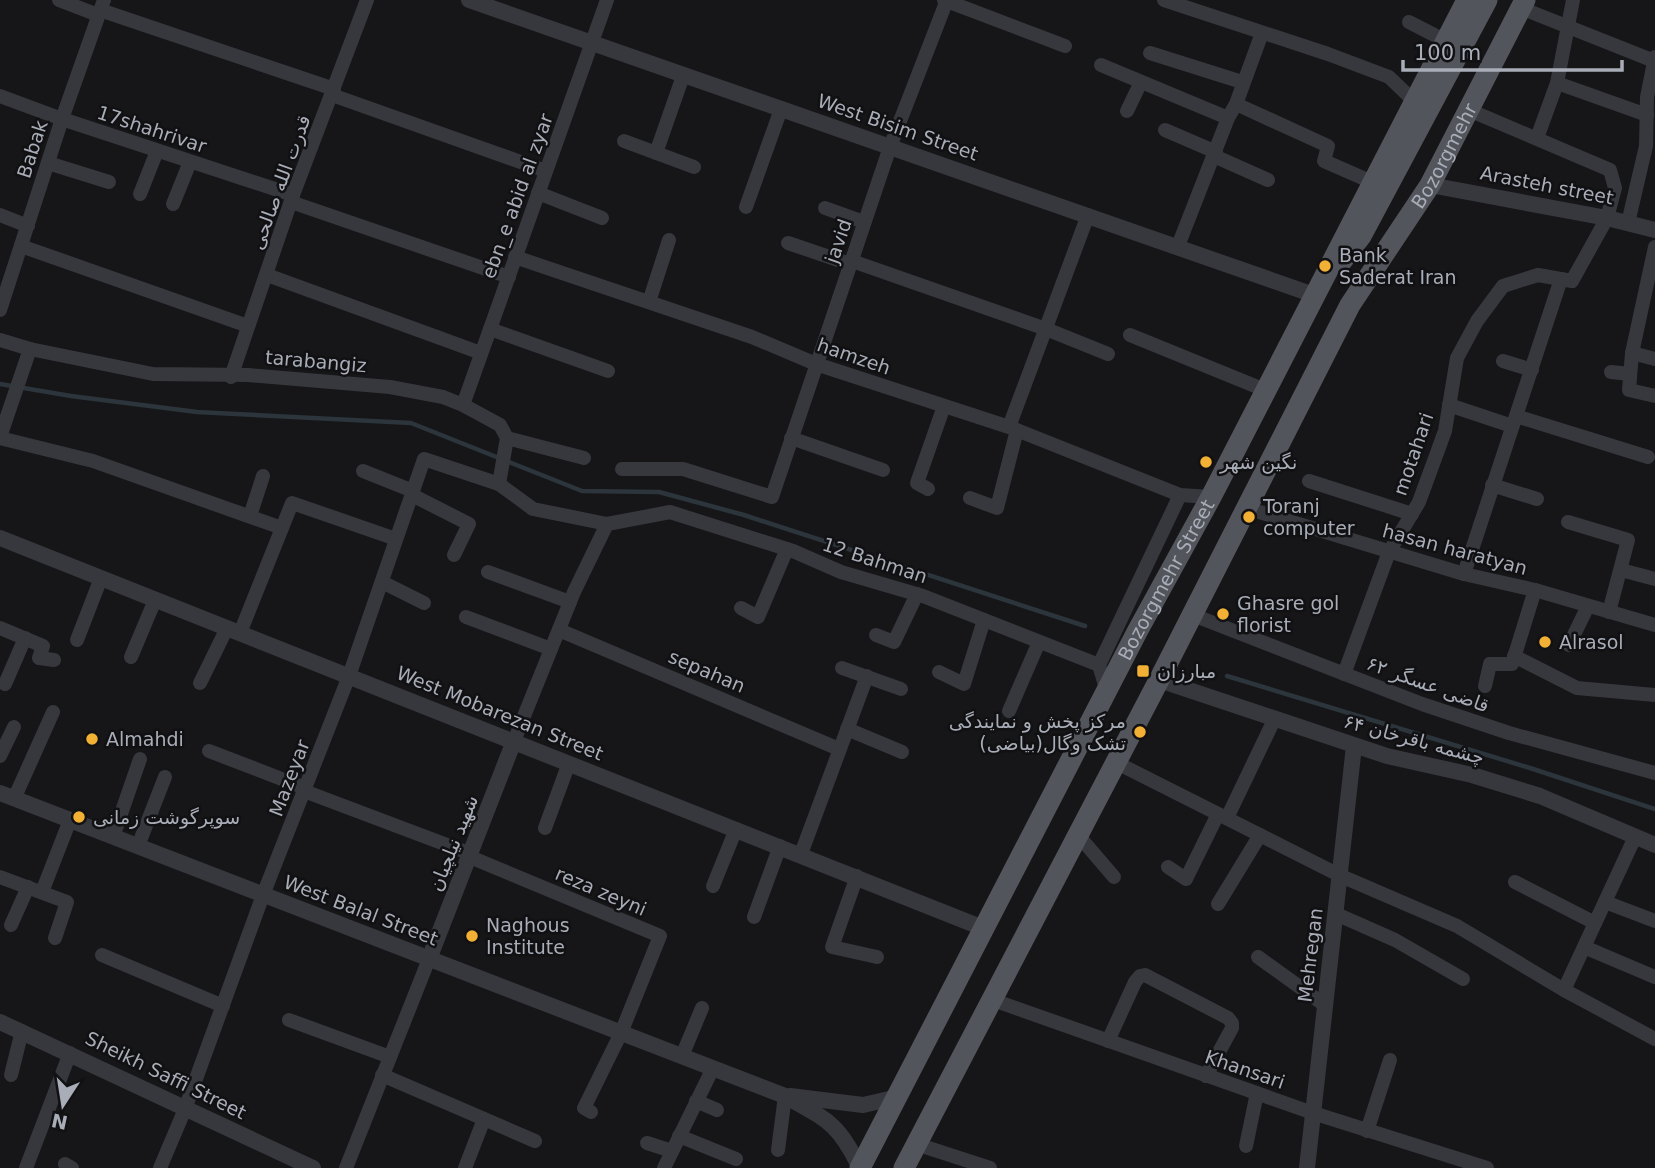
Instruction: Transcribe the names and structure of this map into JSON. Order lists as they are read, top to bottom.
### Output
{
  "streets": {
    "main road": ["Bozorgmehr", "Bozorgmehr Street"],
    "street": [
      "West Bisim Street",
      "17shahrivar",
      "Babak",
      "قدرت الله صالحی",
      "Arasteh street",
      "ebn_e abid al zyar",
      "javid",
      "hamzeh",
      "tarabangiz",
      "motahari",
      "hasan haratyan",
      "12 Bahman",
      "sepahan",
      "قاضی عسگر ۶۲",
      "West Mobarezan Street",
      "چشمه باقرخان ۶۴",
      "Mazeyar",
      "شهید نیلچیان",
      "reza zeyni",
      "West Balal Street",
      "Mehregan",
      "Khansari",
      "Sheikh Saffi Street"
    ]
  },
  "crossings": [
    ["West Bisim Street", "ebn_e abid al zyar"],
    ["West Bisim Street", "javid"],
    ["West Bisim Street", "Bozorgmehr Street"],
    ["17shahrivar", "Babak"],
    ["17shahrivar", "قدرت الله صالحی"],
    ["17shahrivar", "ebn_e abid al zyar"],
    ["Bozorgmehr", "Arasteh street"],
    ["Bozorgmehr", "Bozorgmehr Street"],
    ["قدرت الله صالحی", "tarabangiz"],
    ["ebn_e abid al zyar", "hamzeh"],
    ["ebn_e abid al zyar", "tarabangiz"],
    ["javid", "hamzeh"],
    ["hamzeh", "Bozorgmehr Street"],
    ["motahari", "hasan haratyan"],
    ["motahari", "قاضی عسگر ۶۲"],
    ["hasan haratyan", "Bozorgmehr Street"],
    ["Bozorgmehr Street", "قاضی عسگر ۶۲"],
    ["Bozorgmehr Street", "West Mobarezan Street"],
    ["Bozorgmehr Street", "چشمه باقرخان ۶۴"],
    ["Bozorgmehr Street", "Khansari"],
    ["West Mobarezan Street", "Mazeyar"],
    ["West Mobarezan Street", "شهید نیلچیان"],
    ["چشمه باقرخان ۶۴", "Mehregan"],
    ["Mazeyar", "West Balal Street"],
    ["Mazeyar", "Sheikh Saffi Street"],
    ["شهید نیلچیان", "reza zeyni"],
    ["شهید نیلچیان", "West Balal Street"],
    ["reza zeyni", "West Balal Street"],
    ["Mehregan", "Khansari"]
  ],
  "places": {
    "other": [
      "Bank Saderat Iran",
      "نگین شهر",
      "Toranj computer",
      "Ghasre gol florist",
      "Alrasol",
      "مرکز پخش و نمایندگی تشک وگال(بیاضی)",
      "Almahdi",
      "سوپرگوشت زمانی",
      "Naghous Institute"
    ],
    "transit": ["مبارزان"]
  },
  "scale_bar": "100 m",
  "north": "bottom"
}
